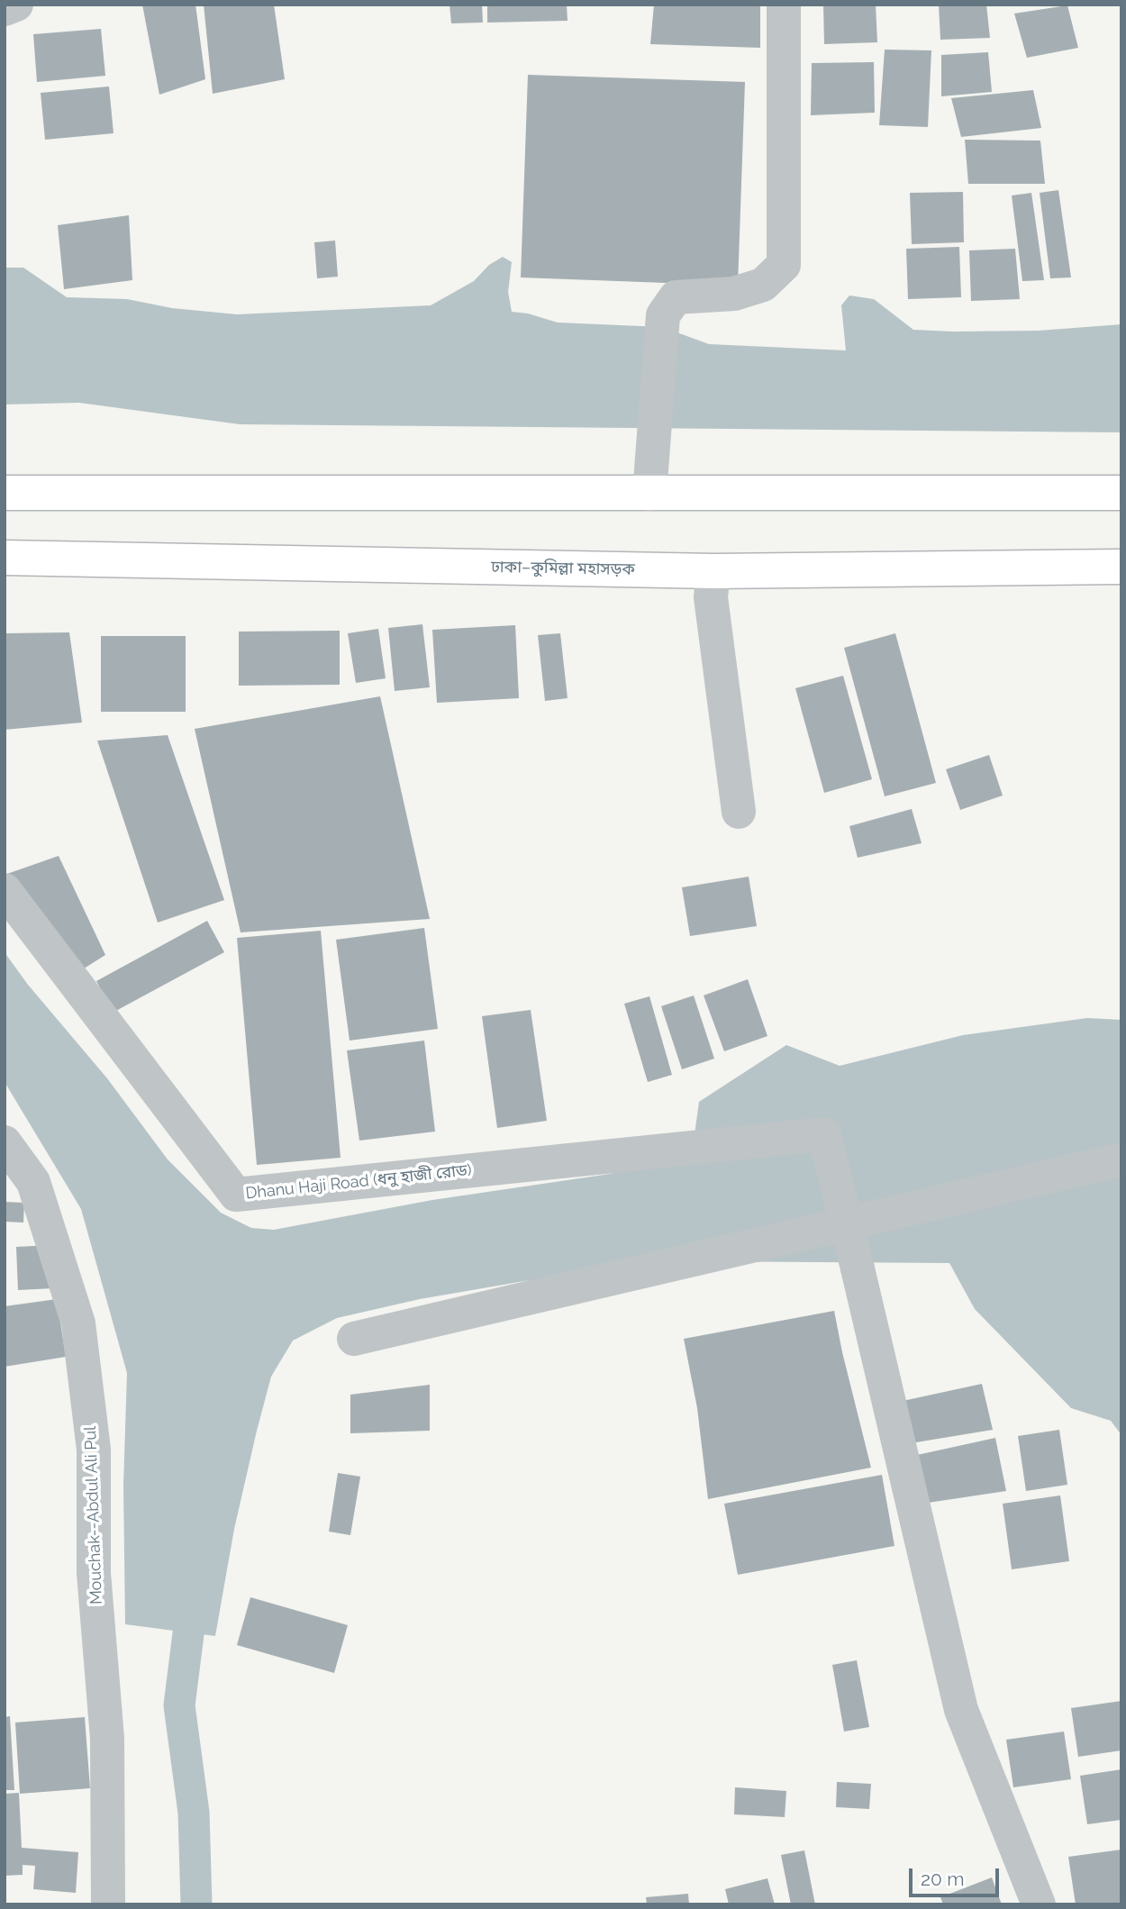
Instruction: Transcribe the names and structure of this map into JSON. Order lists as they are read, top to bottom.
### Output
{
  "streets": {
    "highway": ["ঢাকা–কুমিল্লা মহাসড়ক"],
    "street": ["Dhanu Haji Road (ধনু হাজী রোড)", "Mouchak--Abdul Ali Pul"]
  },
  "scale_bar": "20 m"
}
